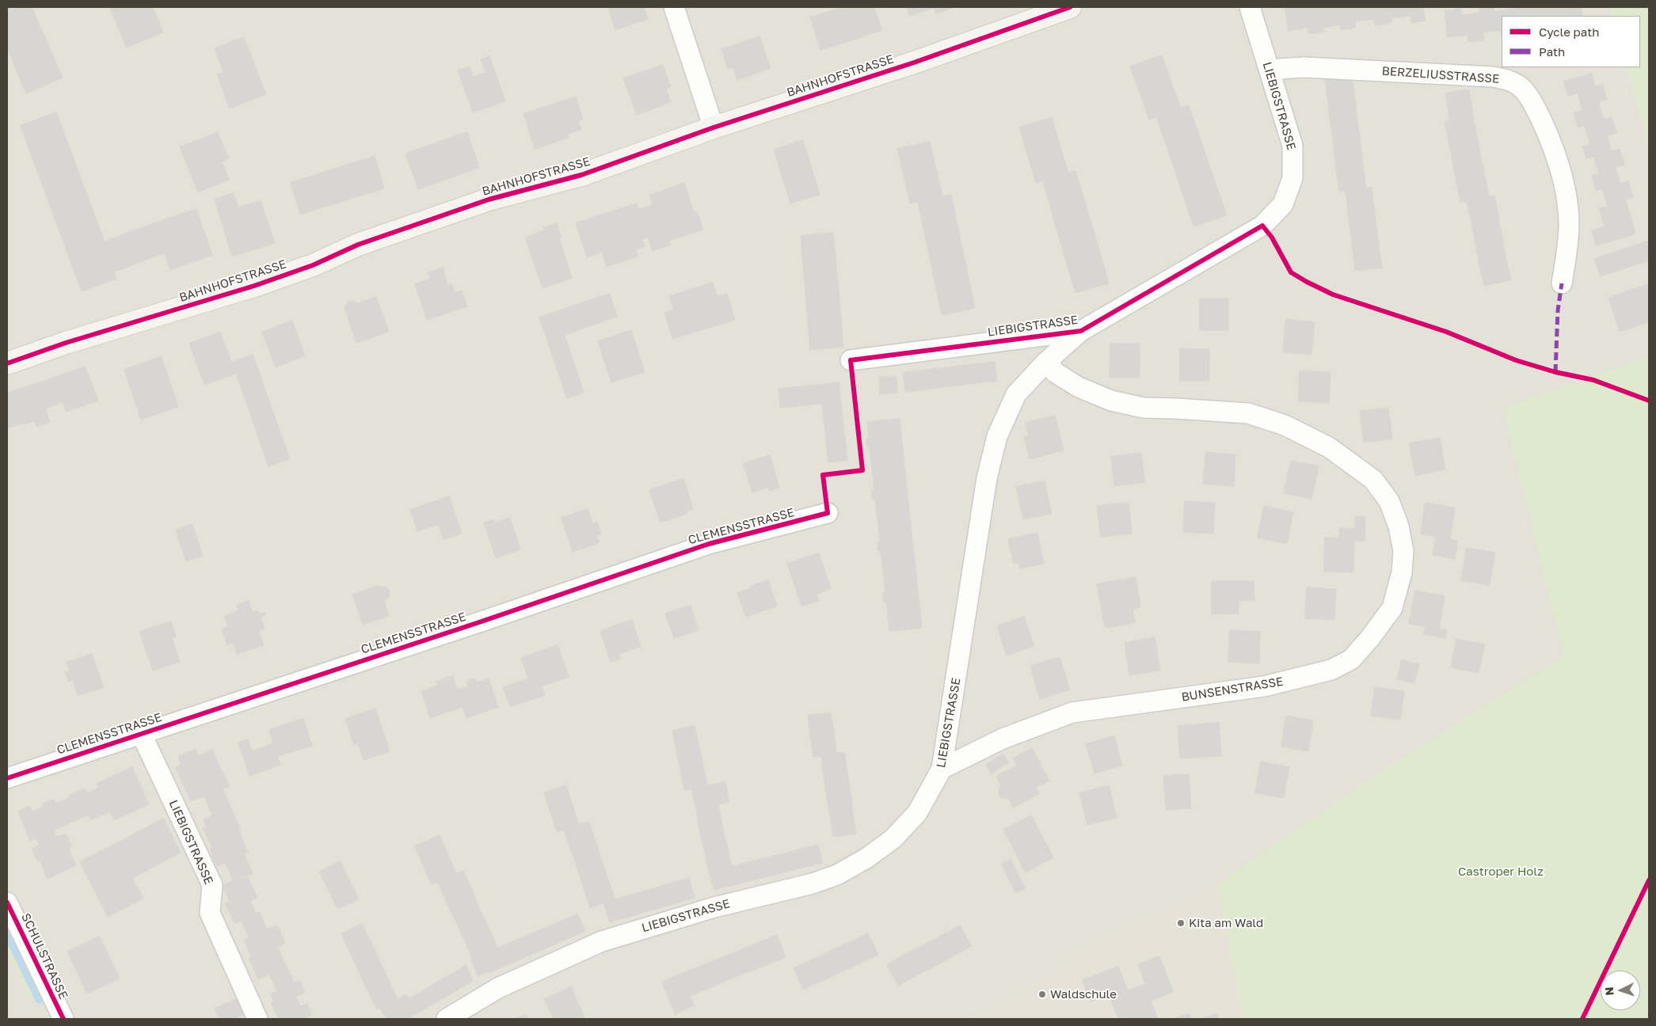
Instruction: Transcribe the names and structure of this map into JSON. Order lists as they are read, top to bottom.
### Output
{
  "streets": {
    "main road": ["BAHNHOFSTRASSE"],
    "street": [
      "BERZELIUSSTRASSE",
      "LIEBIGSTRASSE",
      "CLEMENSSTRASSE",
      "BUNSENSTRASSE",
      "SCHULSTRASSE"
    ]
  },
  "crossings": [
    ["BERZELIUSSTRASSE", "LIEBIGSTRASSE"],
    ["LIEBIGSTRASSE", "CLEMENSSTRASSE"],
    ["LIEBIGSTRASSE", "BUNSENSTRASSE"]
  ],
  "parks": ["Castroper Holz"],
  "places": ["Kita am Wald", "Waldschule"],
  "legend": ["Cycle path", "Path"],
  "north": "left"
}
